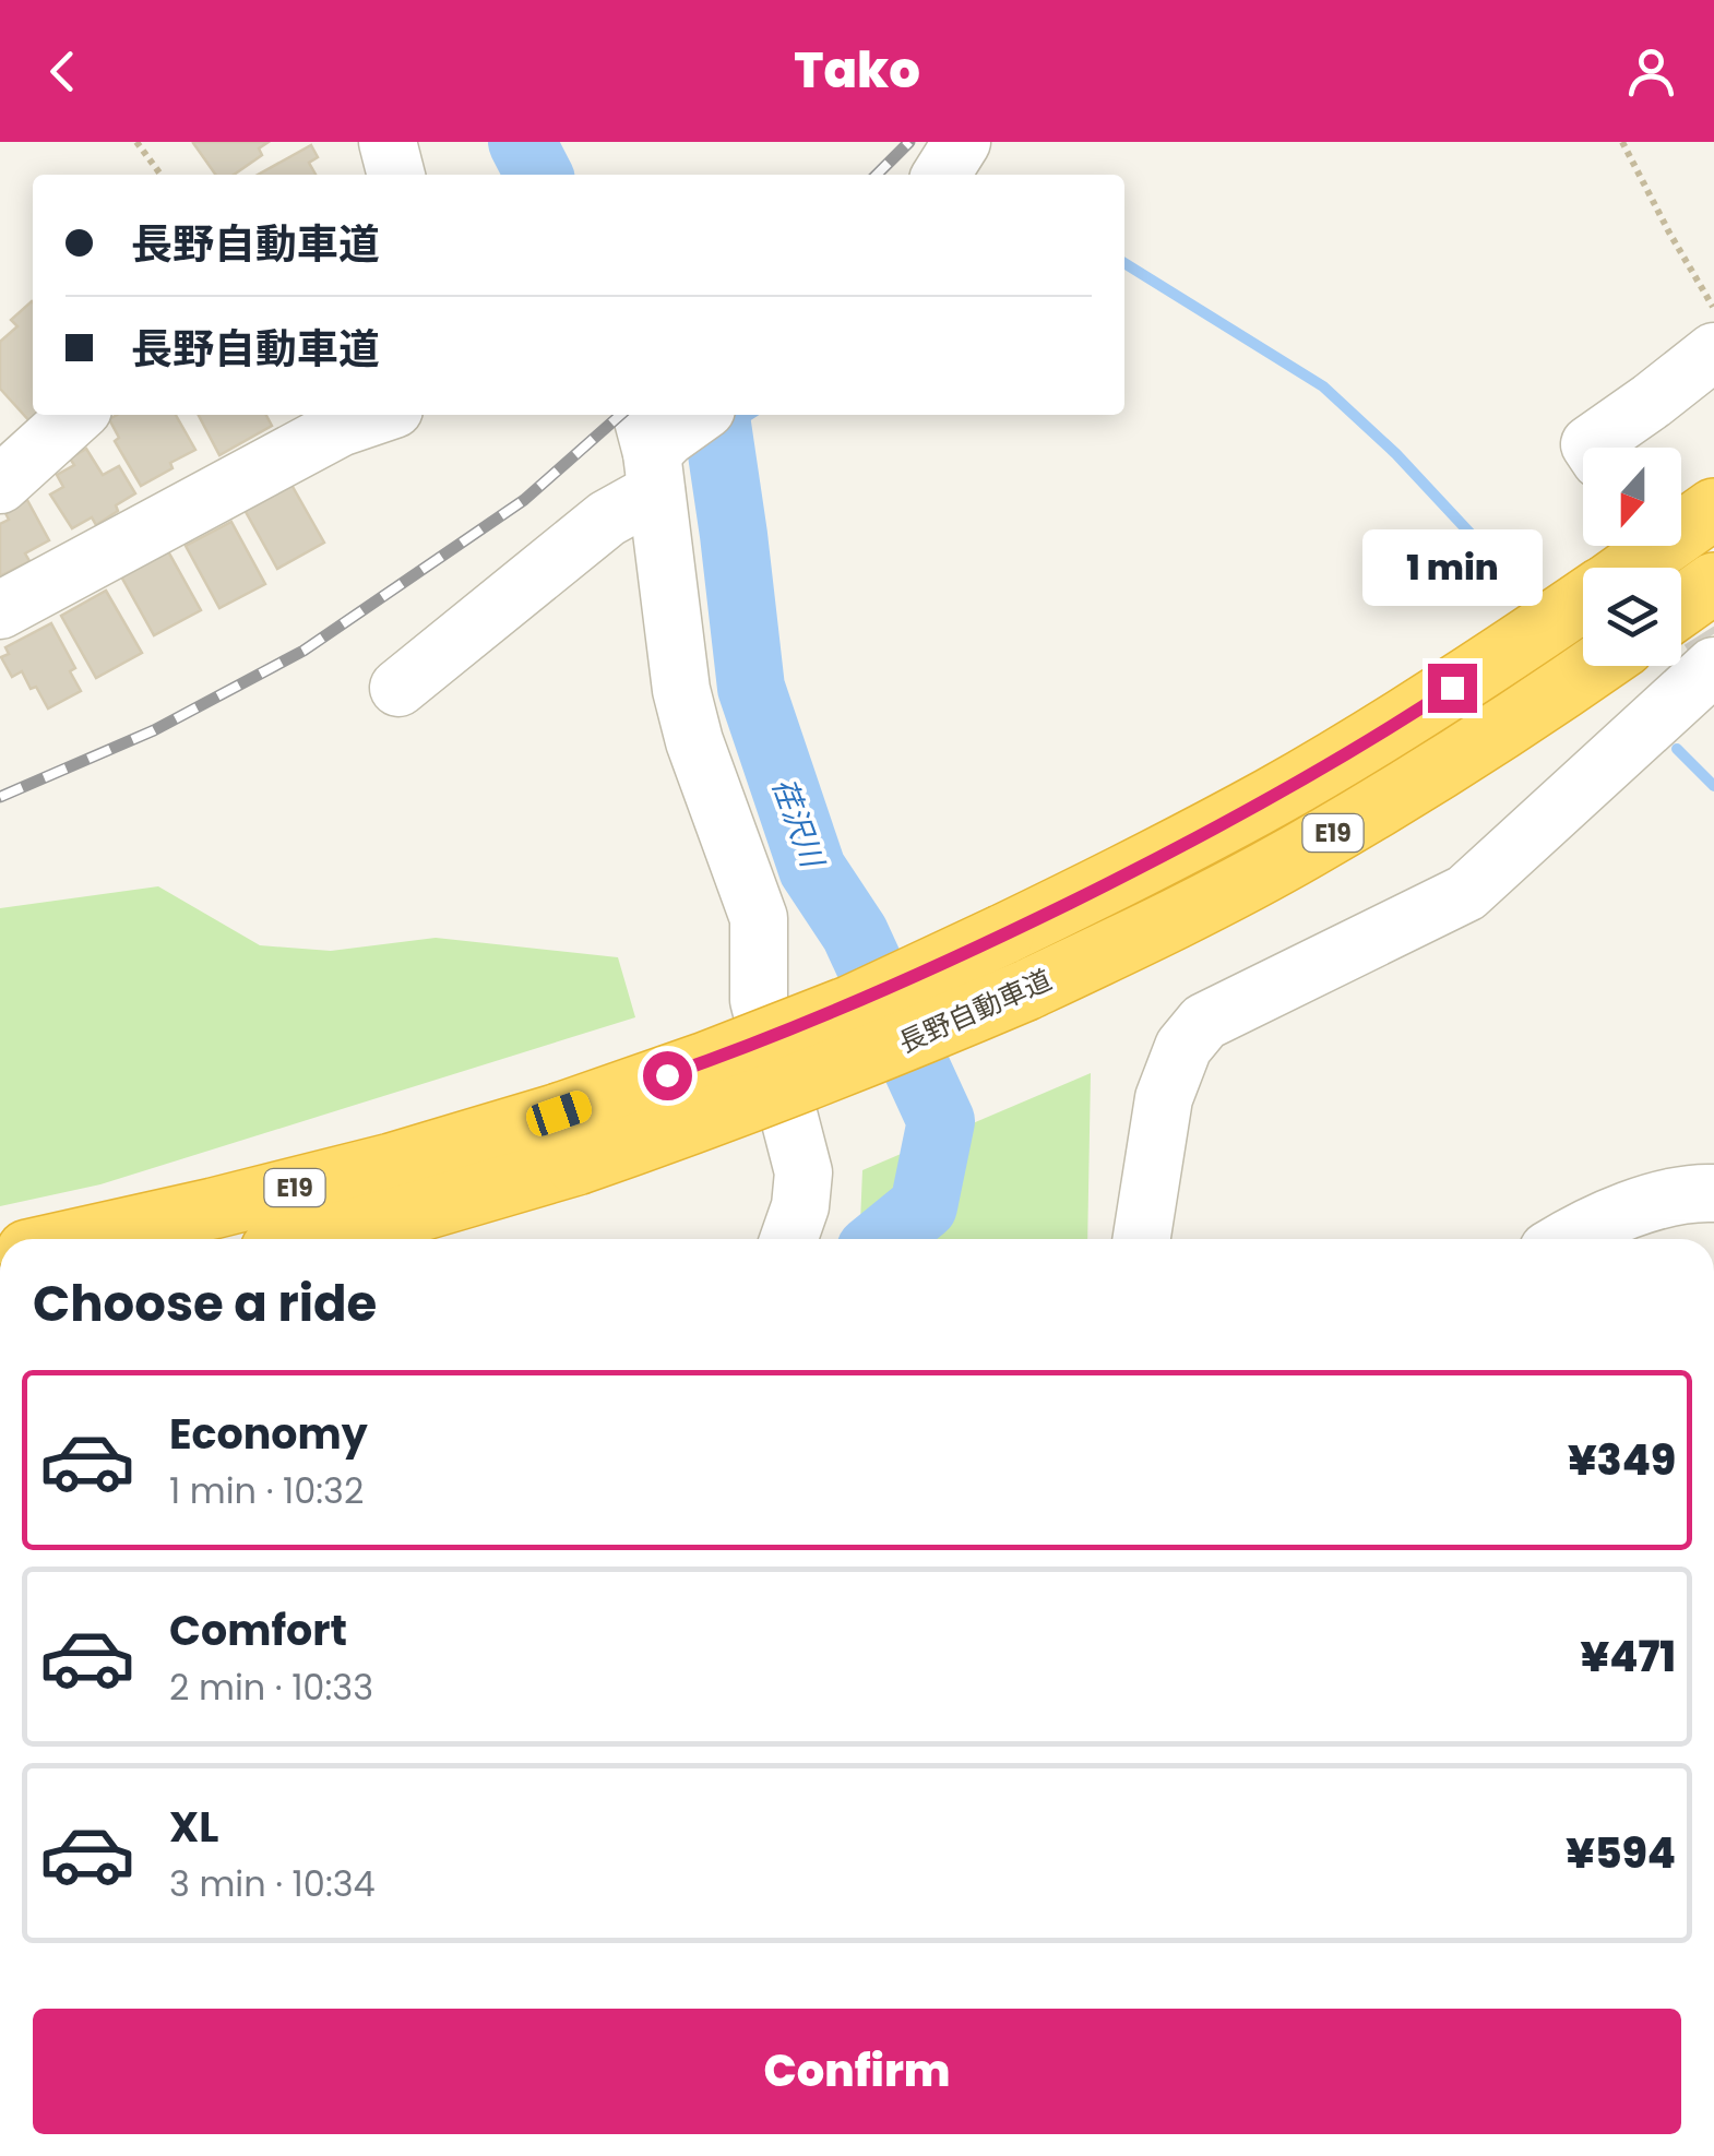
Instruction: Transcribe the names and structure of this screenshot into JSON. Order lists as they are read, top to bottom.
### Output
{
  "streets": {
    "highway": ["E19", "長野自動車道"]
  },
  "water": ["荏沢川"],
  "north": "bottom",
  "page": {
    "header": "Tako",
    "banner": ["長野自動車道", "長野自動車道"],
    "bubble": "1 min",
    "heading": "Choose a ride",
    "list": [
      {
        "name": "Economy",
        "note": "1 min · 10:32",
        "value": "¥349"
      },
      {
        "name": "Comfort",
        "note": "2 min · 10:33",
        "value": "¥471"
      },
      {
        "name": "XL",
        "note": "3 min · 10:34",
        "value": "¥594"
      }
    ],
    "buttons": "Confirm"
  }
}
